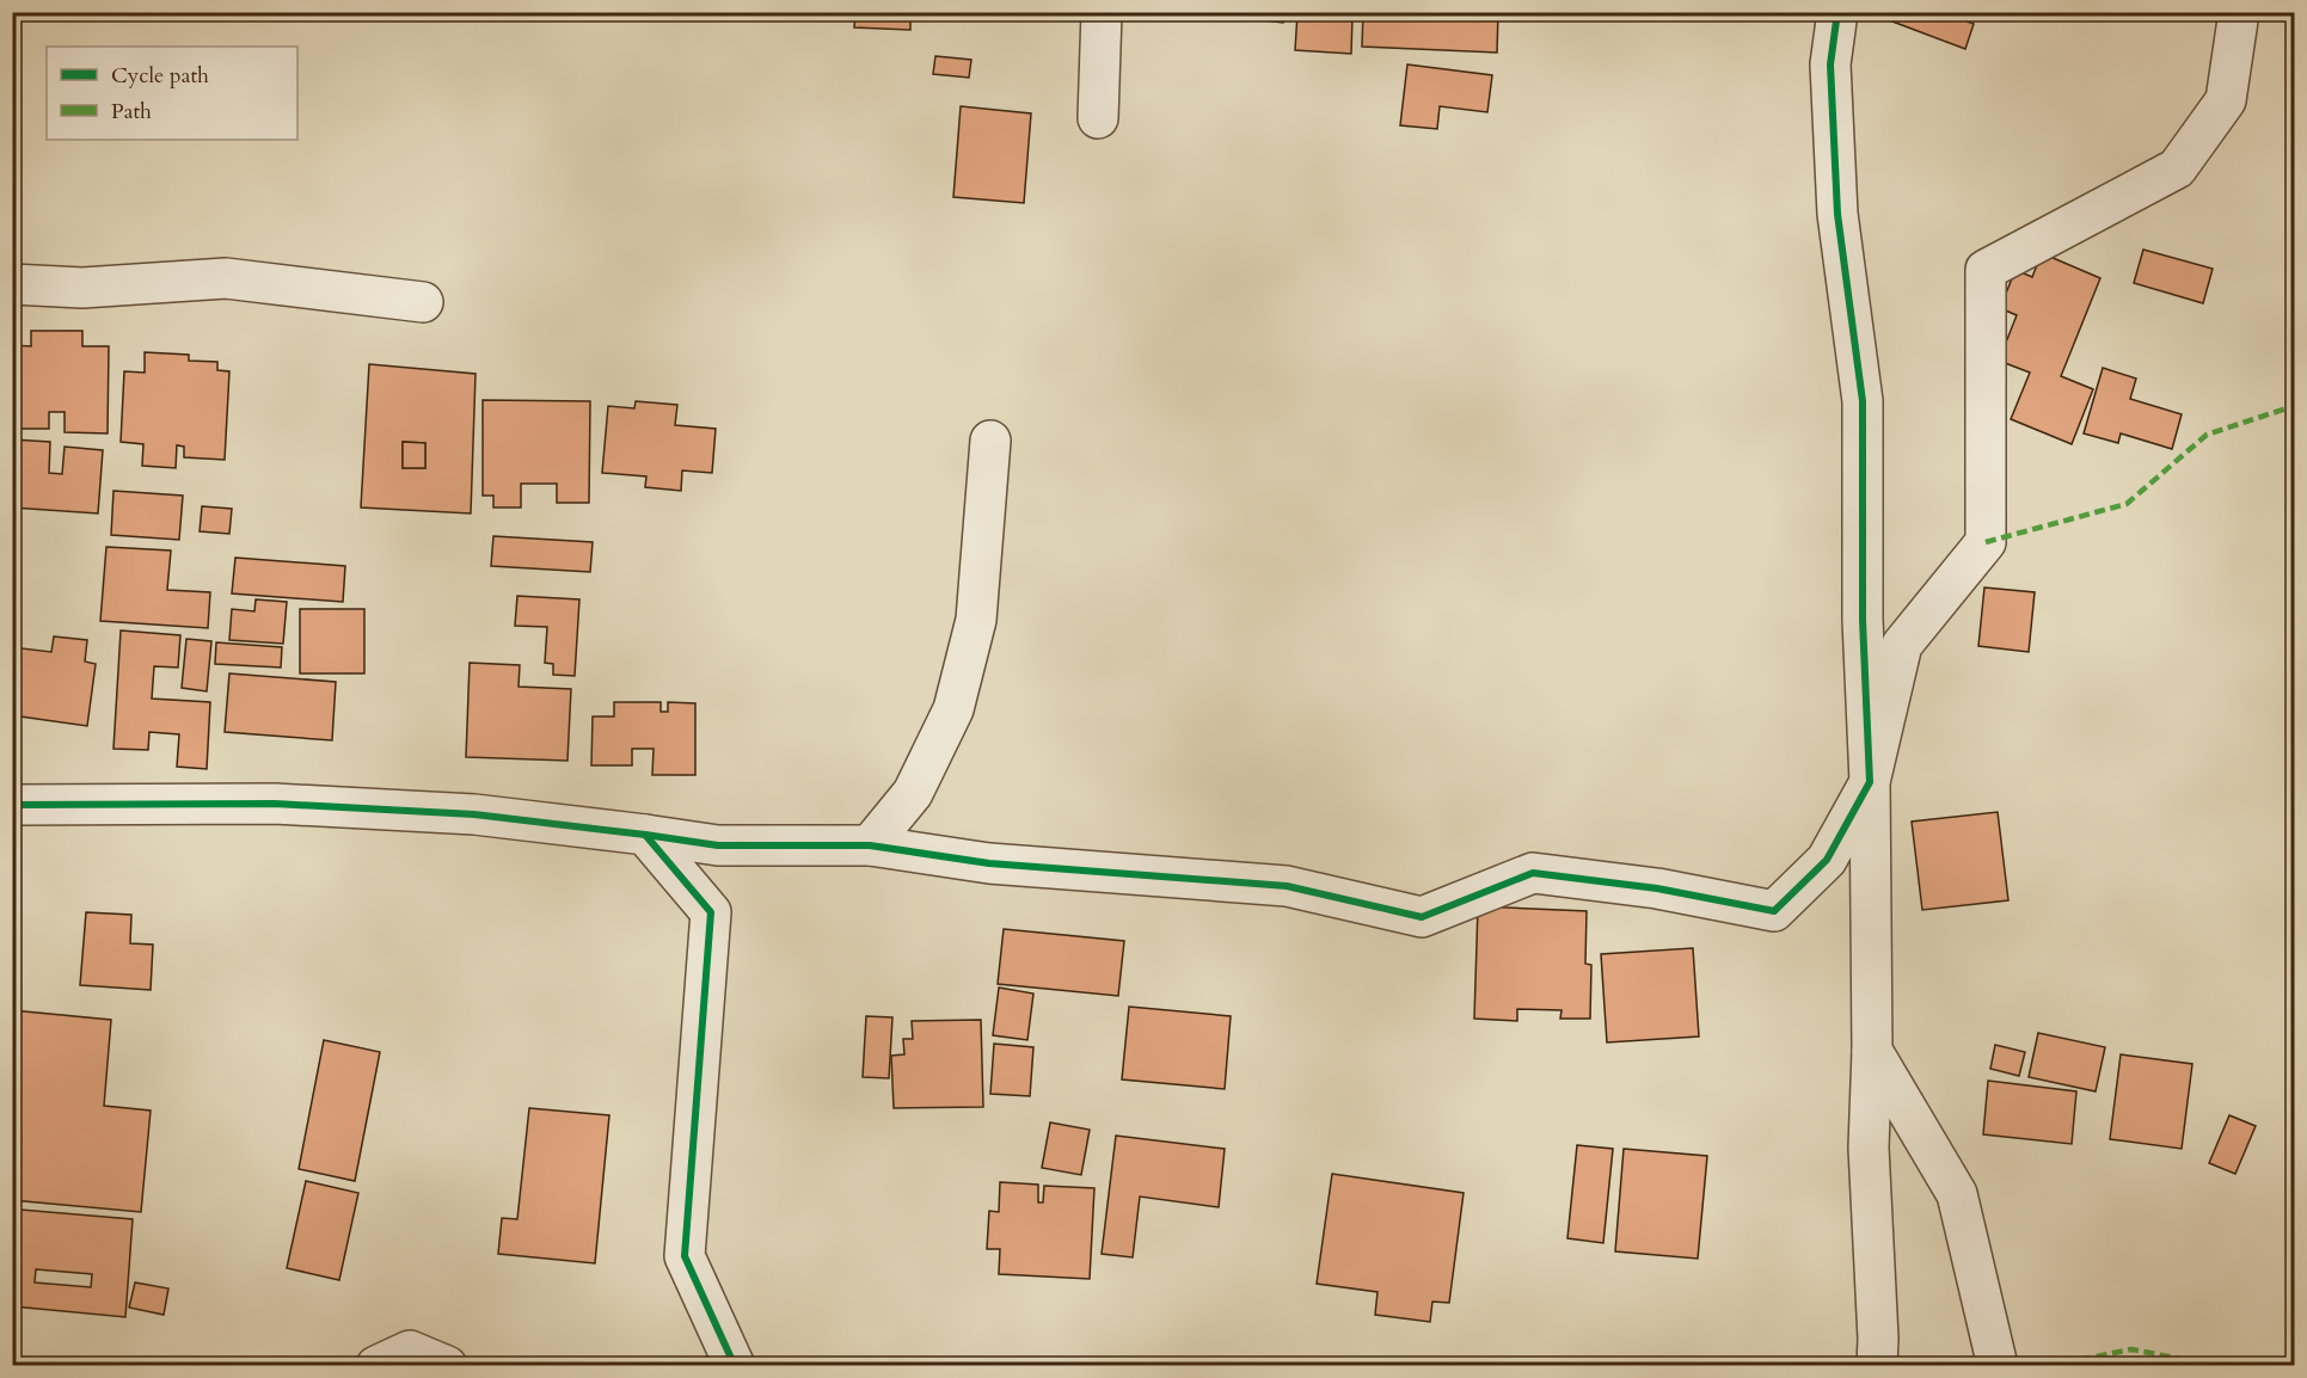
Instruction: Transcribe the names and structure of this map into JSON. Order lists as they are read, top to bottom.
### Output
{
  "legend": ["Cycle path", "Path"]
}
